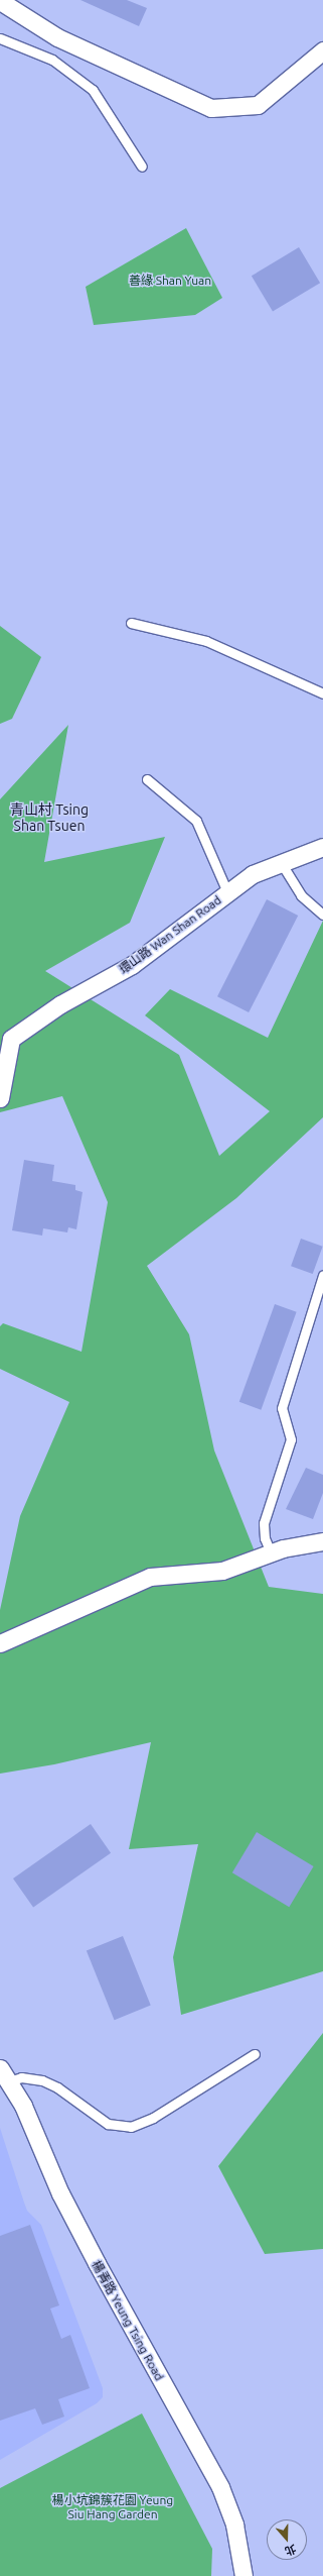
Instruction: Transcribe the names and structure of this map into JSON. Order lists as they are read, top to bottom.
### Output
{
  "streets": {
    "street": ["環山路 Wan Shan Road", "楊青路 Yeung Tsing Road"]
  },
  "districts": ["青山村 Tsing Shan Tsuen"],
  "parks": ["善緣 Shan Yuan", "楊小坑錦簇花園 Yeung Siu Hang Garden"],
  "north": "bottom"
}
